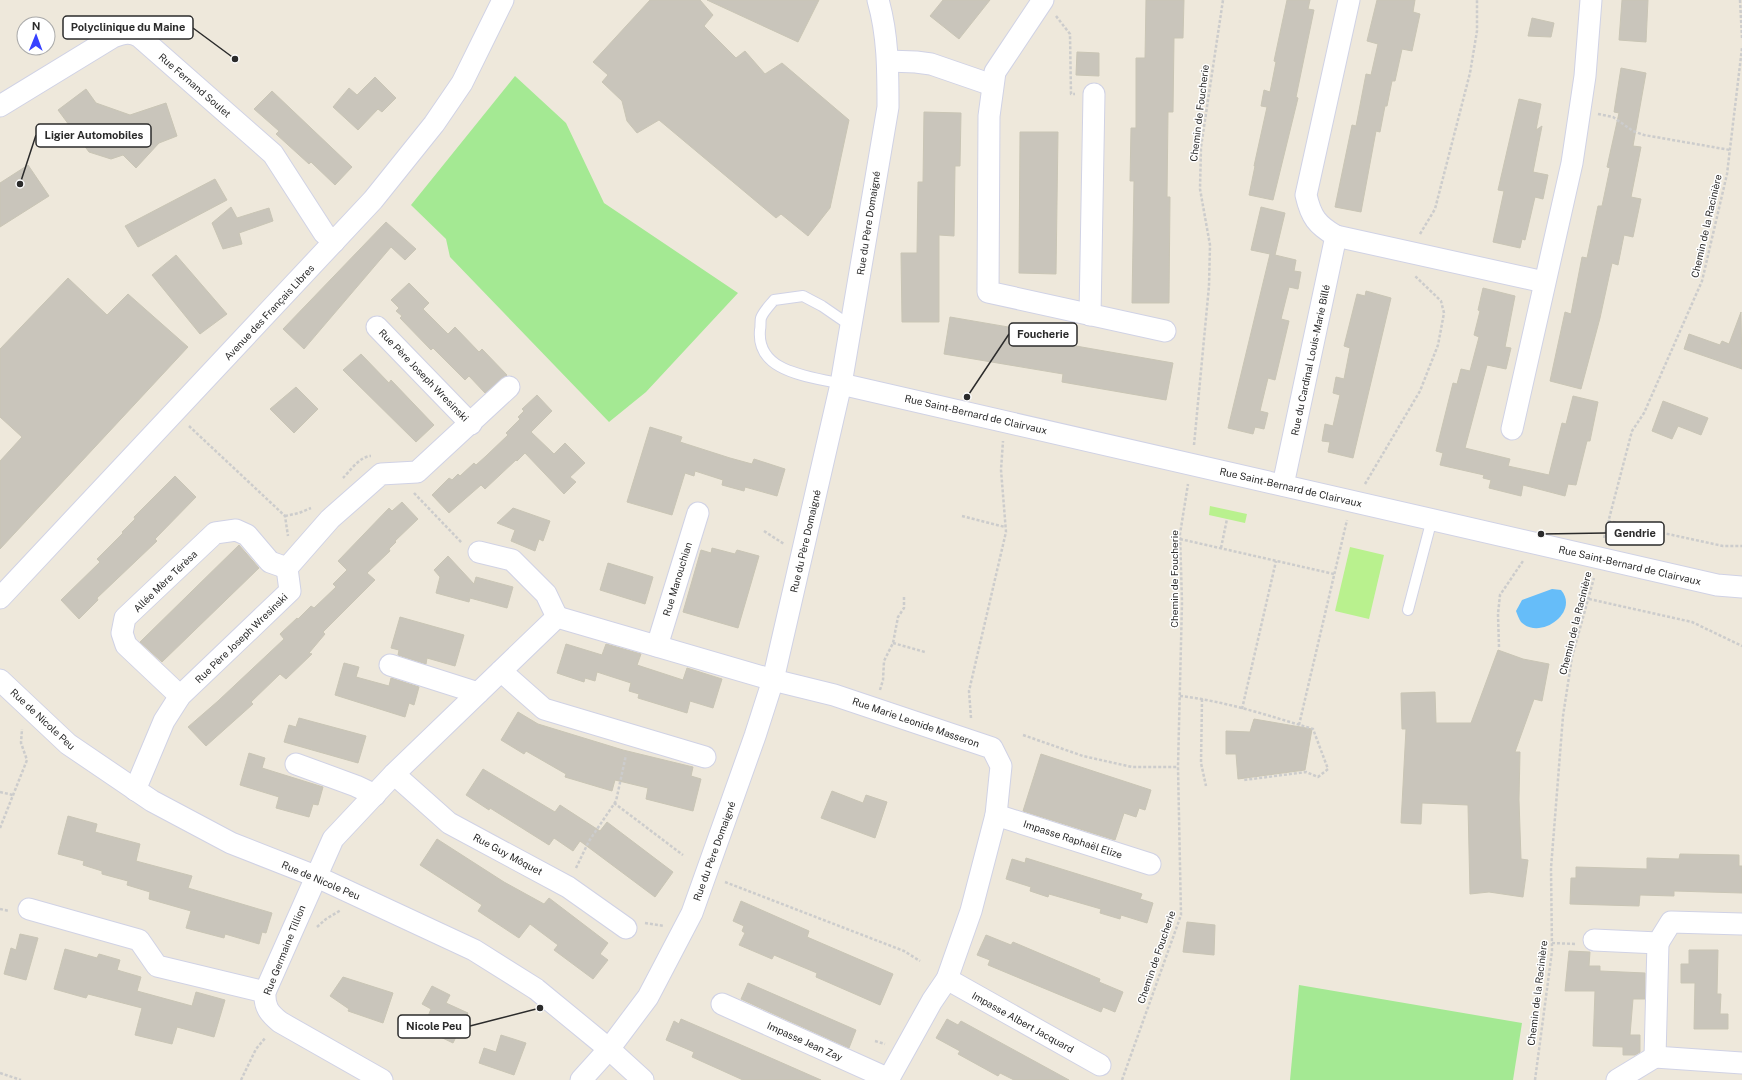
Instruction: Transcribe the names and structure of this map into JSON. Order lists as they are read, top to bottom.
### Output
{
  "streets": {
    "street": [
      "Rue Fernand Soulet",
      "Rue du Père Domaigné",
      "Avenue des Français Libres",
      "Rue du Cardinal Louis-Marie Billé",
      "Rue Père Joseph Wresinski",
      "Rue Saint-Bernard de Clairvaux",
      "Rue Manouchian",
      "Allée Mère Térèsa",
      "Rue de Nicole Peu",
      "Rue Marie Leonide Masseron",
      "Impasse Raphaël Elize",
      "Rue Guy Môquet",
      "Rue Germaine Tillion",
      "Impasse Albert Jacquard",
      "Impasse Jean Zay"
    ],
    "path": ["Chemin de Foucherie", "Chemin de la Racinière"]
  },
  "crossings": [
    ["Rue Fernand Soulet", "Avenue des Français Libres"],
    ["Chemin de Foucherie", "Rue Saint-Bernard de Clairvaux"],
    ["Rue du Père Domaigné", "Rue Saint-Bernard de Clairvaux"],
    ["Rue du Père Domaigné", "Rue de Nicole Peu"],
    ["Rue du Père Domaigné", "Rue Marie Leonide Masseron"],
    ["Chemin de la Racinière", "Rue Saint-Bernard de Clairvaux"],
    ["Rue du Cardinal Louis-Marie Billé", "Rue Saint-Bernard de Clairvaux"],
    ["Rue Père Joseph Wresinski", "Allée Mère Térèsa"],
    ["Rue Père Joseph Wresinski", "Rue de Nicole Peu"],
    ["Rue de Nicole Peu", "Rue Germaine Tillion"],
    ["Rue Marie Leonide Masseron", "Impasse Raphaël Elize"],
    ["Rue Marie Leonide Masseron", "Impasse Albert Jacquard"],
    ["Rue Marie Leonide Masseron", "Impasse Jean Zay"]
  ],
  "places": [
    "Polyclinique du Maine",
    "Ligier Automobiles",
    "Foucherie",
    "Gendrie",
    "Nicole Peu"
  ],
  "north": "top"
}
